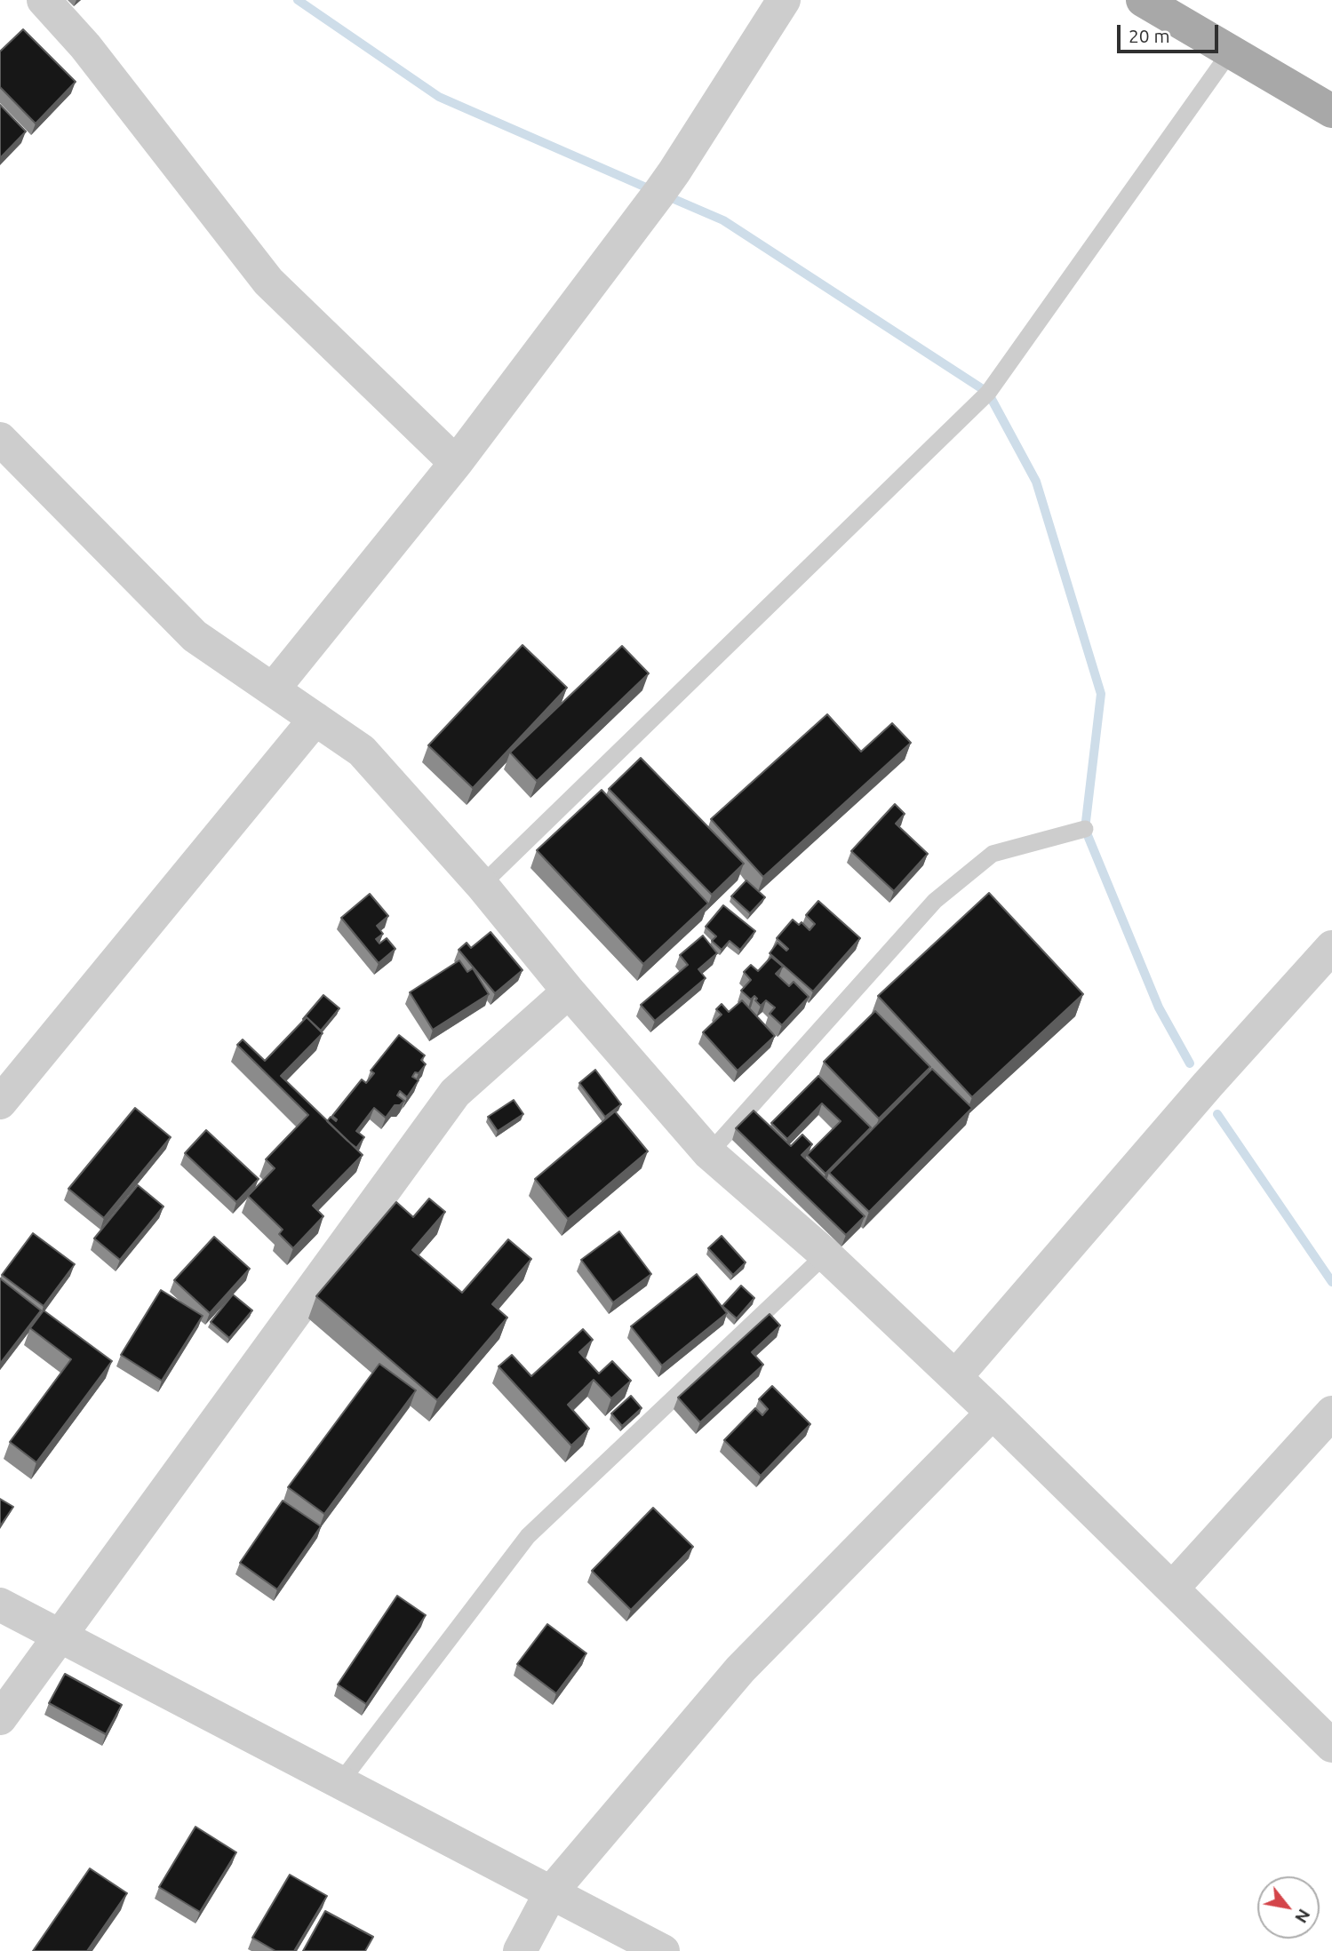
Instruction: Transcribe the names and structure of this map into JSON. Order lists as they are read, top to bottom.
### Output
{
  "scale_bar": "20 m",
  "north": "bottom right"
}
